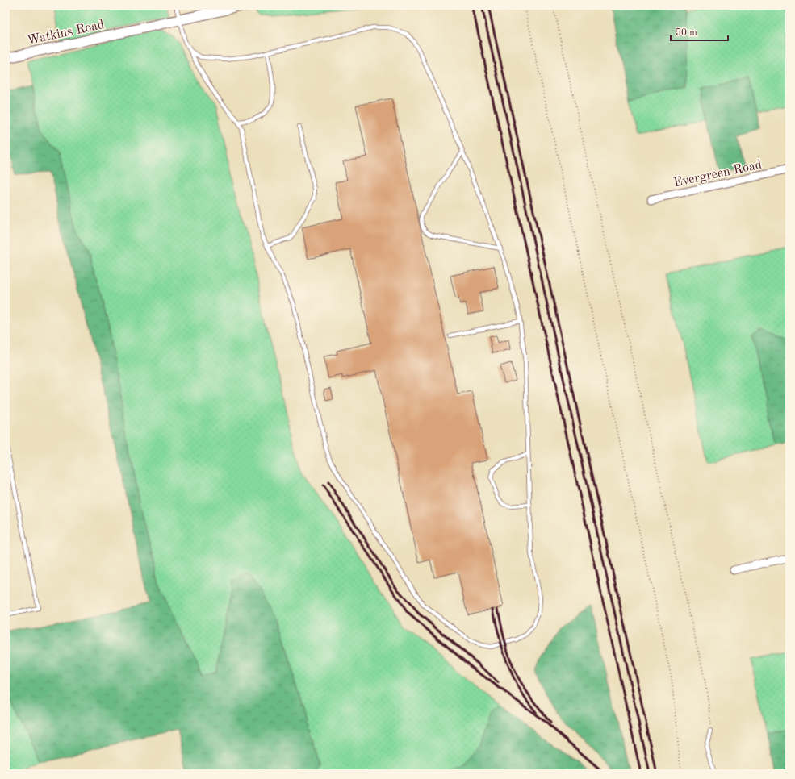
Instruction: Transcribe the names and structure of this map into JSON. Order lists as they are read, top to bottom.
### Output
{
  "streets": {
    "street": ["Watkins Road", "Evergreen Road"]
  },
  "scale_bar": "50 m"
}
